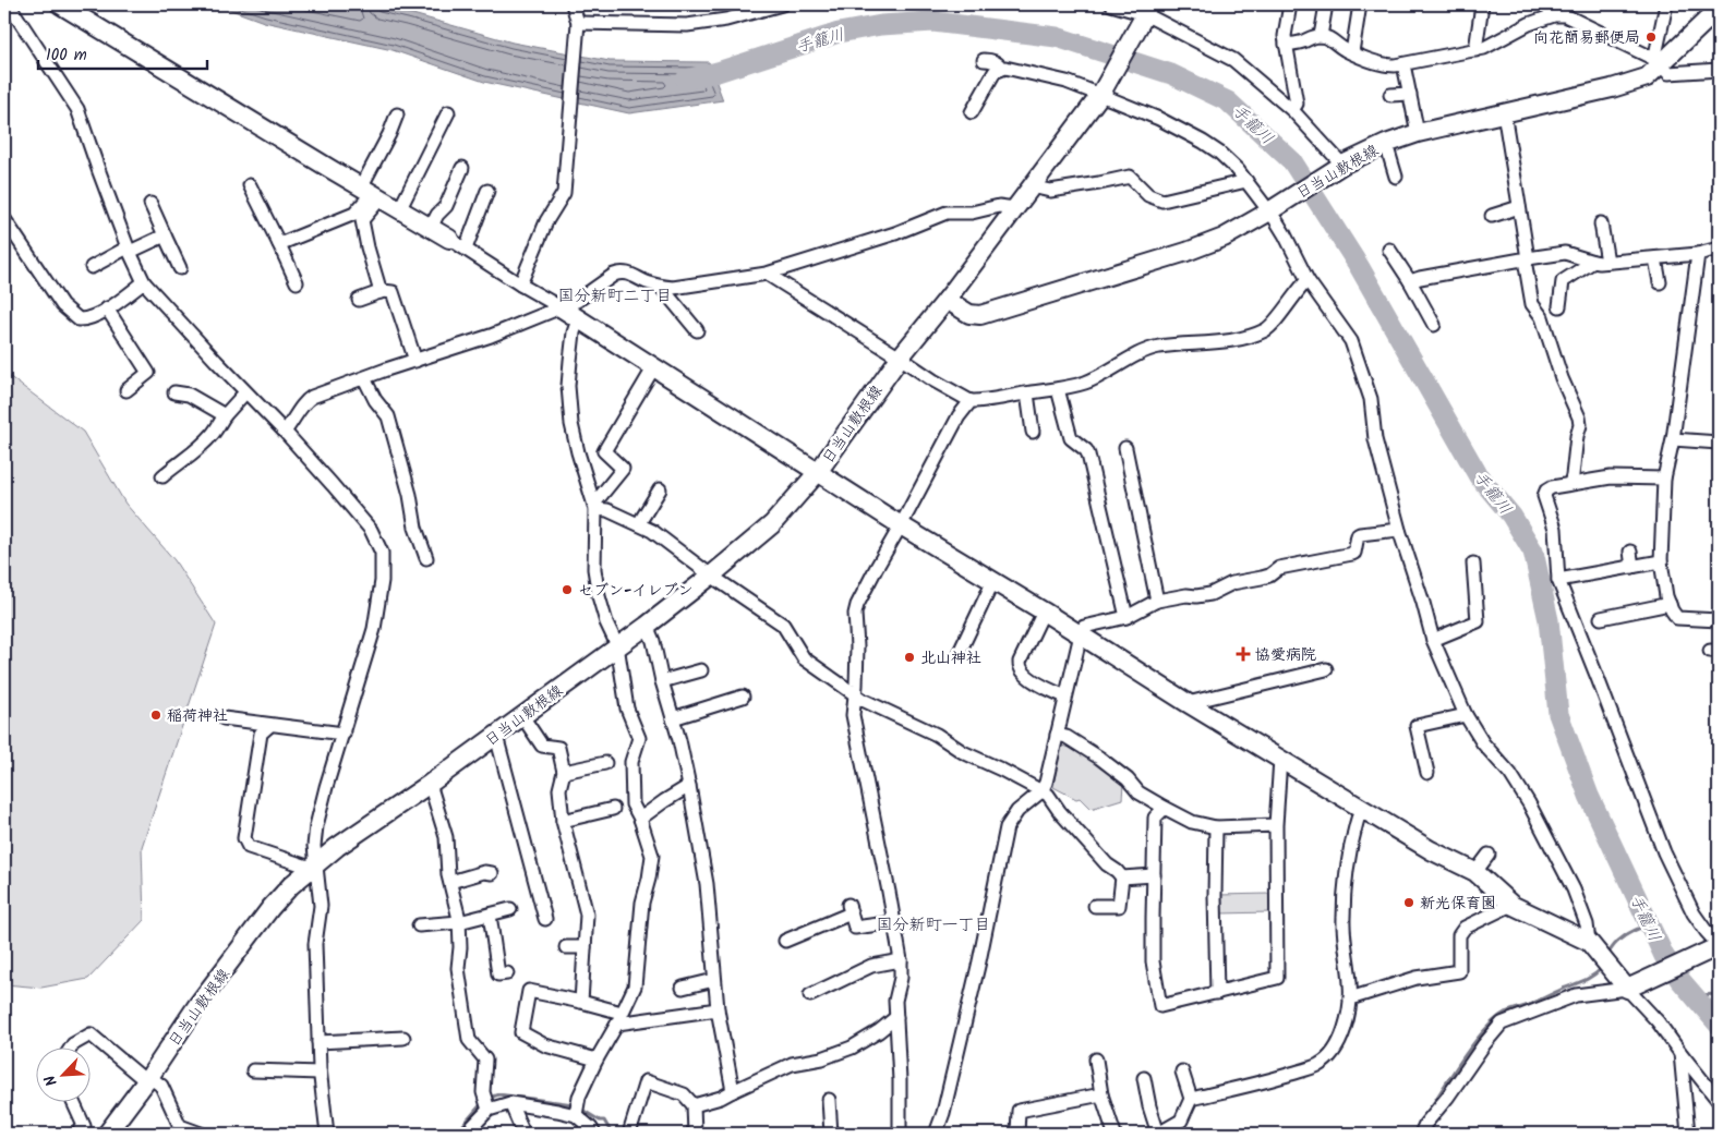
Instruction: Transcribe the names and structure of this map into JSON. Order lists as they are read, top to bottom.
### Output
{
  "streets": {
    "main road": ["日当山敷根線"]
  },
  "districts": ["国分新町二丁目", "国分新町一丁目"],
  "water": ["手籠川"],
  "places": {
    "other": [
      "向花簡易郵便局",
      "セブン-イレブン",
      "北山神社",
      "稲荷神社",
      "新光保育園"
    ],
    "health": ["協愛病院"]
  },
  "scale_bar": "100 m",
  "north": "bottom left"
}
